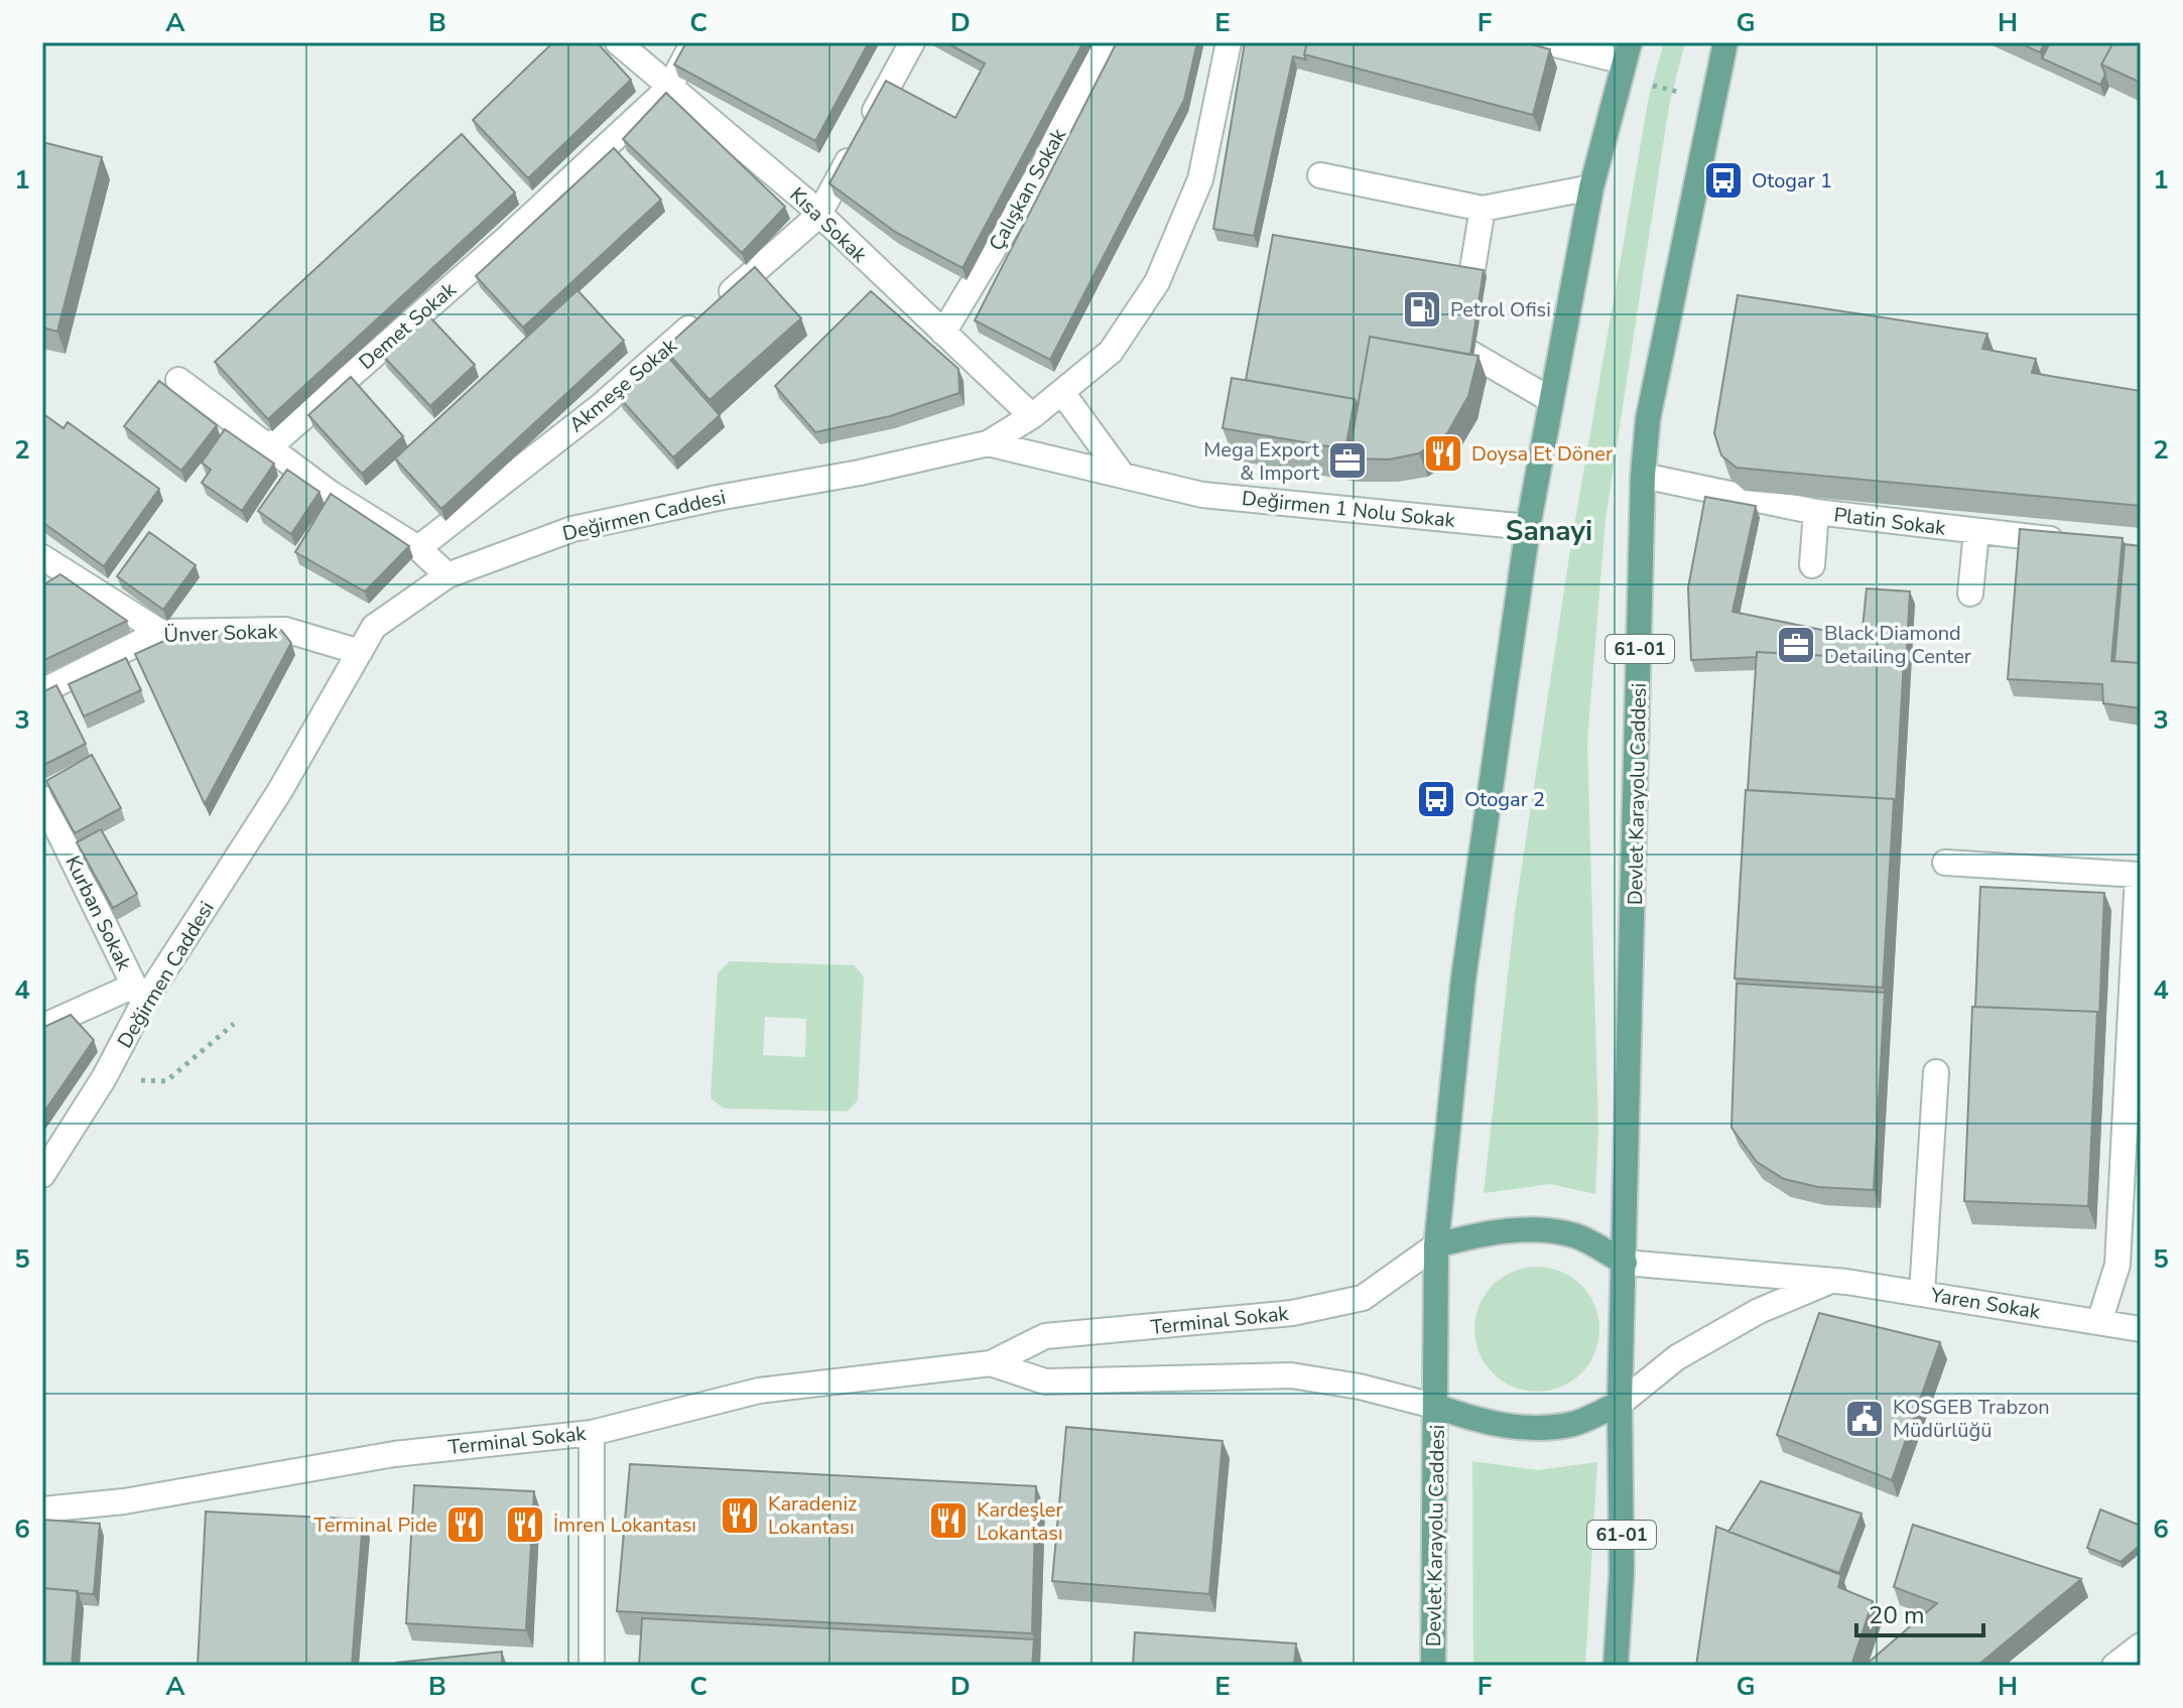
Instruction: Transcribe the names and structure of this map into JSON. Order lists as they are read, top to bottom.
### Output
{
  "streets": {
    "main road": ["61-01", "Devlet Karayolu Caddesi"],
    "street": [
      "Çalışkan Sokak",
      "Kısa Sokak",
      "Demet Sokak",
      "Akmeşe Sokak",
      "Değirmen 1 Nolu Sokak",
      "Değirmen Caddesi",
      "Platin Sokak",
      "Ünver Sokak",
      "Kurban Sokak",
      "Yaren Sokak",
      "Terminal Sokak"
    ]
  },
  "crossings": [
    ["Çalışkan Sokak", "Kısa Sokak"],
    ["Kısa Sokak", "Demet Sokak"],
    ["Kısa Sokak", "Akmeşe Sokak"],
    ["Kısa Sokak", "Değirmen Caddesi"],
    ["Değirmen 1 Nolu Sokak", "Değirmen Caddesi"],
    ["Değirmen 1 Nolu Sokak", "Devlet Karayolu Caddesi"],
    ["Değirmen Caddesi", "Ünver Sokak"],
    ["Değirmen Caddesi", "Kurban Sokak"],
    ["Platin Sokak", "Devlet Karayolu Caddesi"],
    ["Devlet Karayolu Caddesi", "Yaren Sokak"],
    ["Devlet Karayolu Caddesi", "Terminal Sokak"],
    ["Yaren Sokak", "Terminal Sokak"]
  ],
  "districts": ["Sanayi"],
  "places": {
    "bus stop": ["Otogar 1", "Otogar 2"],
    "fuel station": ["Petrol Ofisi"],
    "restaurant": [
      "Doysa Et Döner",
      "Karadeniz Lokantası",
      "Kardeşler Lokantası",
      "Terminal Pide",
      "İmren Lokantası"
    ],
    "office": ["Mega Export & Import", "Black Diamond Detailing Center"],
    "public building": ["KOSGEB Trabzon Müdürlüğü"]
  },
  "scale_bar": "20 m",
  "grid": {
    "columns": [
      "A",
      "B",
      "C",
      "D",
      "E",
      "F",
      "G",
      "H"
    ],
    "rows": [
      "1",
      "2",
      "3",
      "4",
      "5",
      "6"
    ]
  }
}
